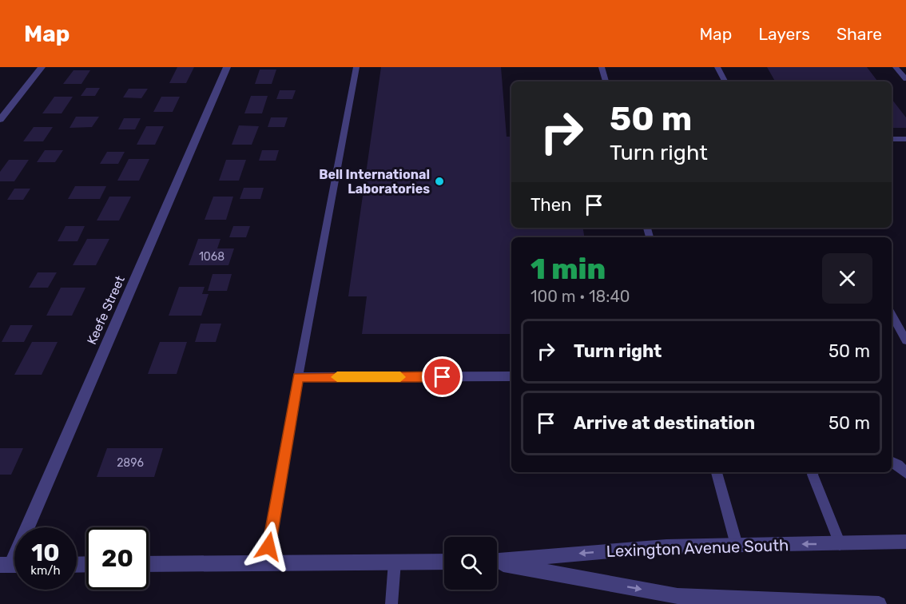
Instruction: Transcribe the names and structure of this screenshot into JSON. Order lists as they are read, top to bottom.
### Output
{
  "streets": {
    "street": ["Keefe Street", "Lexington Avenue South"]
  },
  "places": ["Bell International Laboratories"],
  "house_numbers": ["1068", "2896"],
  "page": {
    "header": "Map",
    "nav": ["Map", "Layers", "Share"],
    "turn": ["50 m", "Turn right"],
    "then": "Then",
    "heading": ["1 min", "100 m · 18:40"],
    "list": [
      {
        "name": "Turn right",
        "value": "50 m"
      },
      {
        "name": "Arrive at destination",
        "value": "50 m"
      }
    ],
    "speed": "10 km/h",
    "limit": "20"
  }
}
